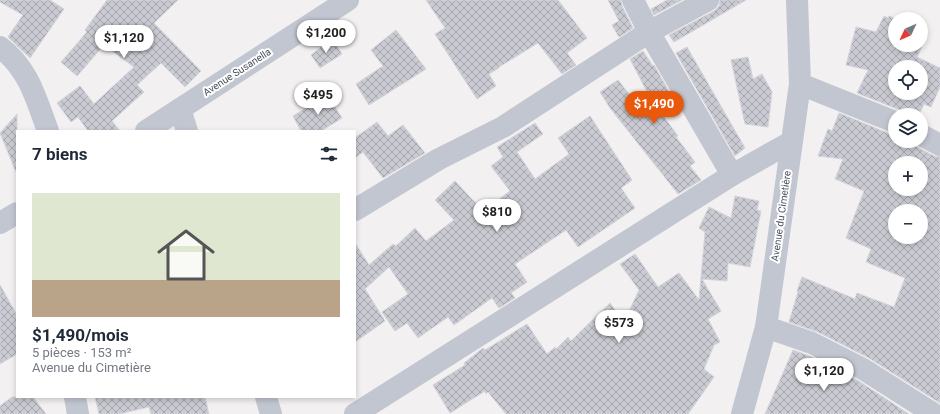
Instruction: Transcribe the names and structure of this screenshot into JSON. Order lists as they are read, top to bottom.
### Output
{
  "streets": {
    "street": ["Avenue Susanella", "Avenue du Cimetière"]
  },
  "north": "bottom left",
  "page": {
    "map_buttons": ["+", "−"],
    "price": [
      "$1,200",
      "$1,120",
      "$495",
      "$1,490",
      "$810",
      "$573",
      "$1,120"
    ],
    "heading": "7 biens",
    "list": [
      {
        "name": "$1,490/mois",
        "note": "5 pièces · 153 m² · Avenue du Cimetière"
      }
    ]
  }
}
